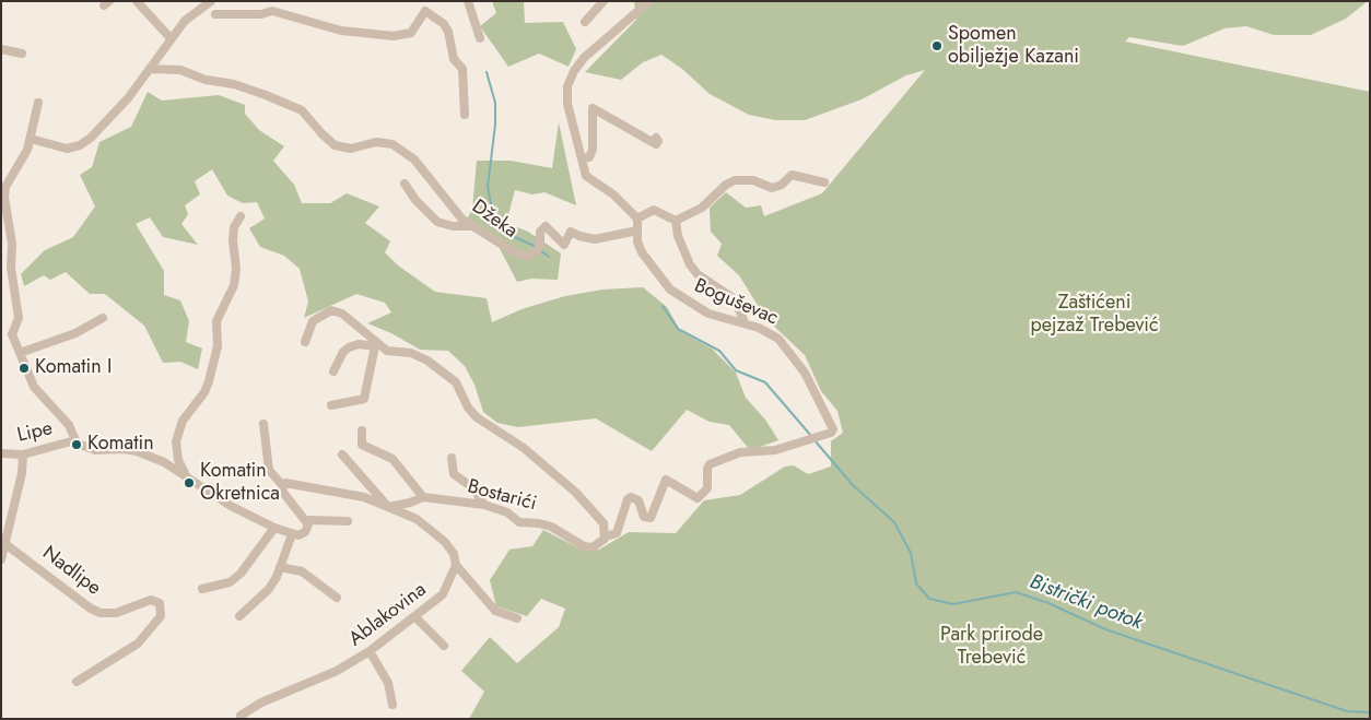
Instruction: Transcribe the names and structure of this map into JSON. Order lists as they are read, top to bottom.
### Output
{
  "streets": {
    "street": [
      "Džeka",
      "Boguševac",
      "Lipe",
      "Bostarići",
      "Nadlipe",
      "Ablakovina"
    ]
  },
  "crossings": [
    ["Džeka", "Boguševac"],
    ["Boguševac", "Bostarići"]
  ],
  "water": ["Bistrički potok"],
  "parks": ["Zaštićeni pejzaž Trebević", "Park prirode Trebević"],
  "places": [
    "Spomen obilježje Kazani",
    "Komatin I",
    "Komatin",
    "Komatin Okretnica"
  ]
}
